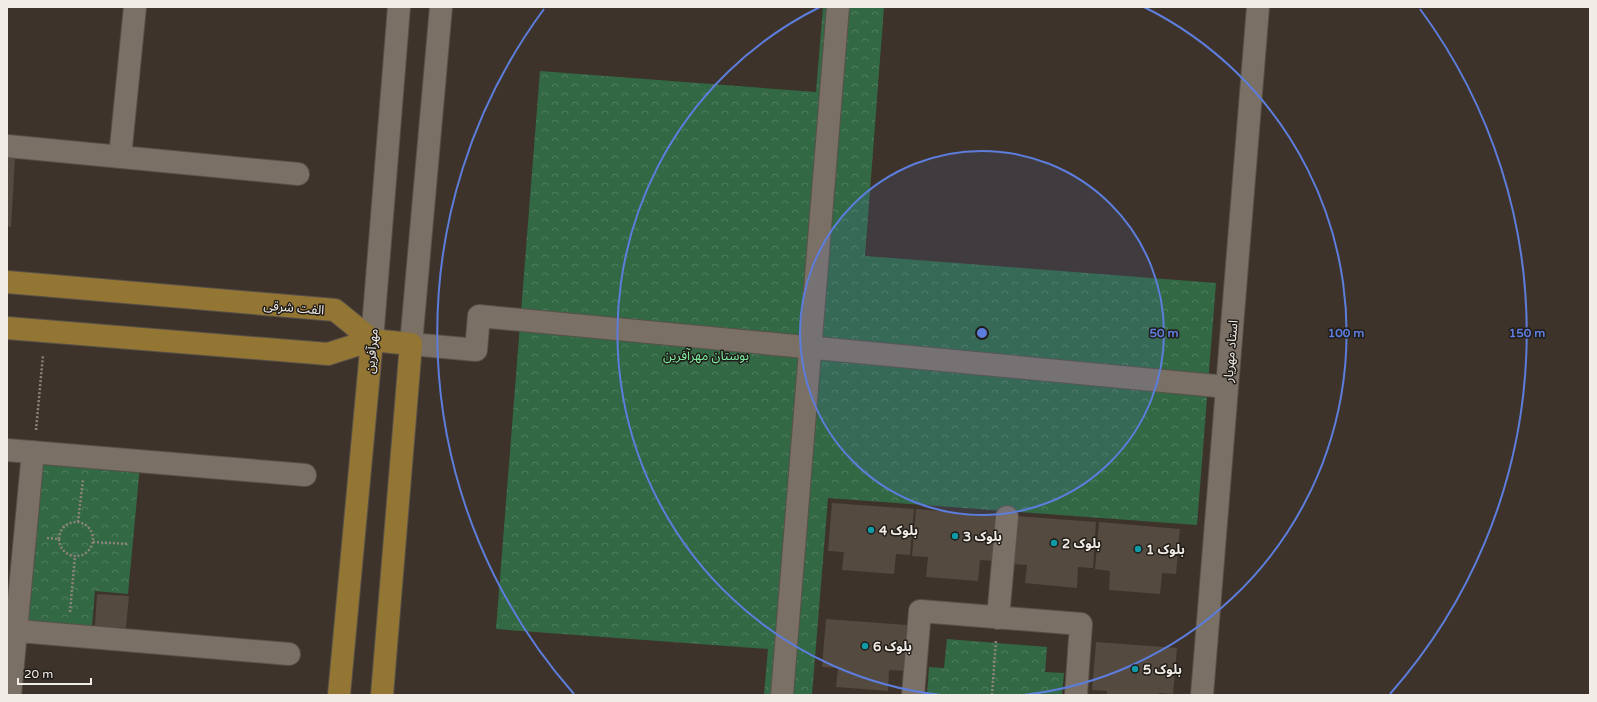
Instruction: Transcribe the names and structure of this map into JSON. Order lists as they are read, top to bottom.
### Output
{
  "streets": {
    "main road": ["الفت شرقی", "مهرآفرین"],
    "street": ["استاد مهریار"]
  },
  "crossings": [
    ["الفت شرقی", "مهرآفرین"]
  ],
  "parks": ["بوستان مهرآفرین"],
  "places": [
    "بلوک 4",
    "بلوک 3",
    "بلوک 2",
    "بلوک 1",
    "بلوک 6",
    "بلوک 5"
  ],
  "scale_bar": "20 m",
  "rings": ["50 m", "100 m", "150 m"]
}
